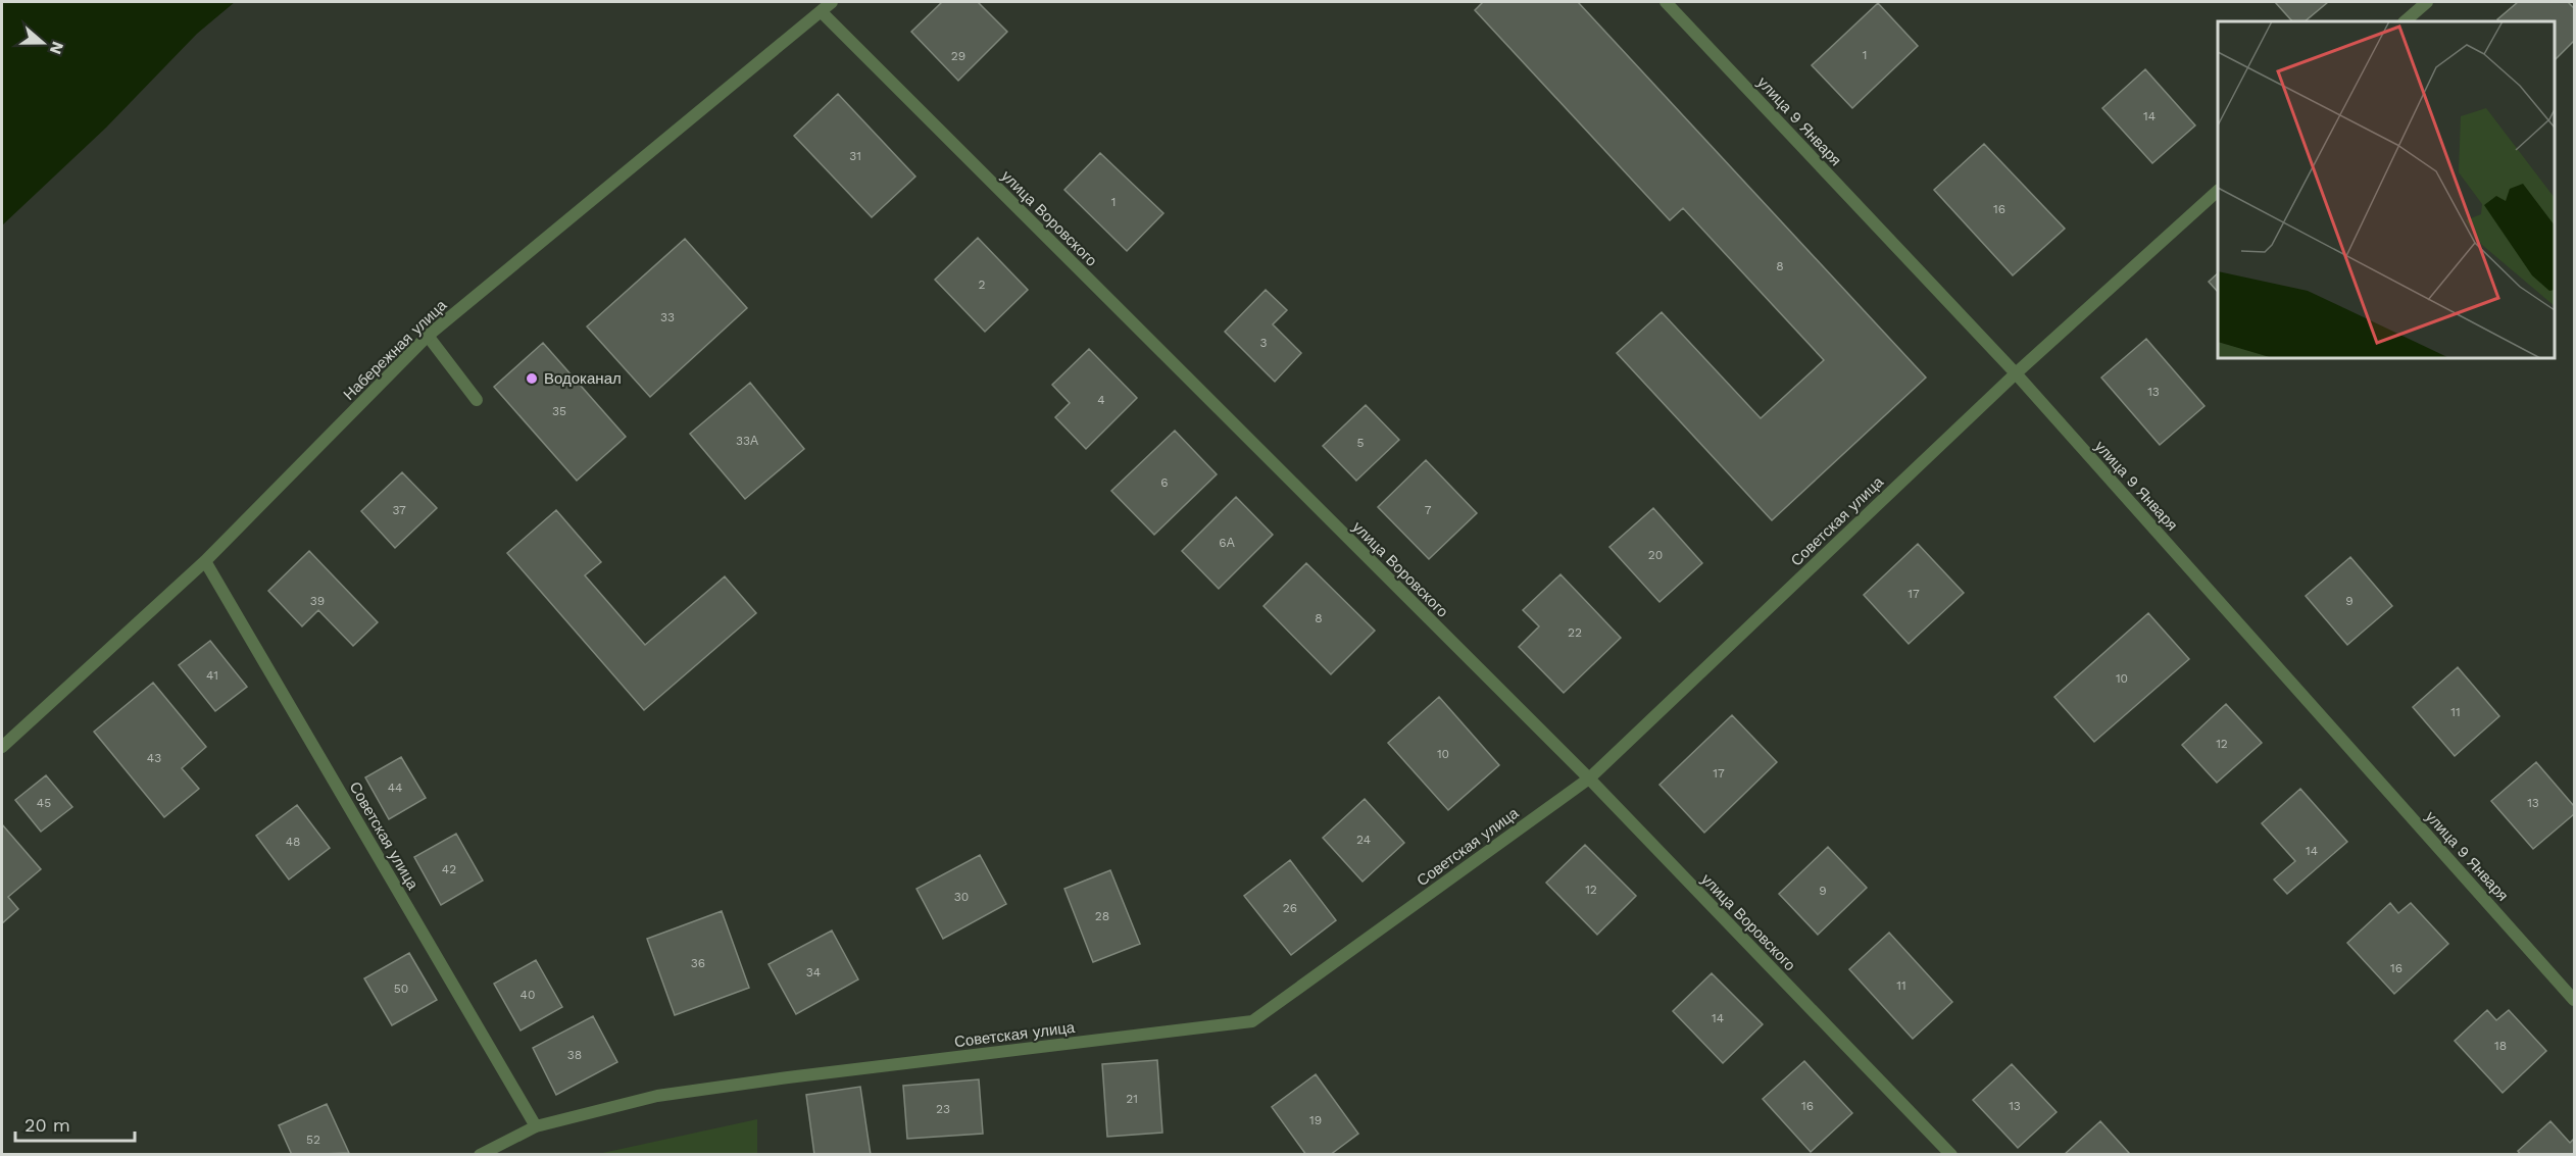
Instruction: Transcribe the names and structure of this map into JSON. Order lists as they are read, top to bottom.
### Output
{
  "streets": {
    "street": [
      "улица 9 Января",
      "улица Воровского",
      "Набережная улица",
      "Советская улица"
    ]
  },
  "crossings": [
    ["улица 9 Января", "Советская улица"],
    ["улица Воровского", "Набережная улица"],
    ["улица Воровского", "Советская улица"],
    ["Набережная улица", "Советская улица"]
  ],
  "places": ["Водоканал"],
  "house_numbers": [
    "1",
    "29",
    "14",
    "31",
    "1",
    "16",
    "8",
    "2",
    "33",
    "3",
    "13",
    "4",
    "35",
    "33А",
    "5",
    "6",
    "37",
    "7",
    "6А",
    "20",
    "17",
    "39",
    "9",
    "8",
    "22",
    "41",
    "10",
    "11",
    "12",
    "10",
    "43",
    "17",
    "44",
    "45",
    "13",
    "24",
    "48",
    "14",
    "42",
    "12",
    "9",
    "30",
    "26",
    "28",
    "36",
    "16",
    "34",
    "11",
    "50",
    "40",
    "14",
    "18",
    "38",
    "21",
    "16",
    "13",
    "23",
    "19",
    "52"
  ],
  "scale_bar": "20 m",
  "north": "right"
}
